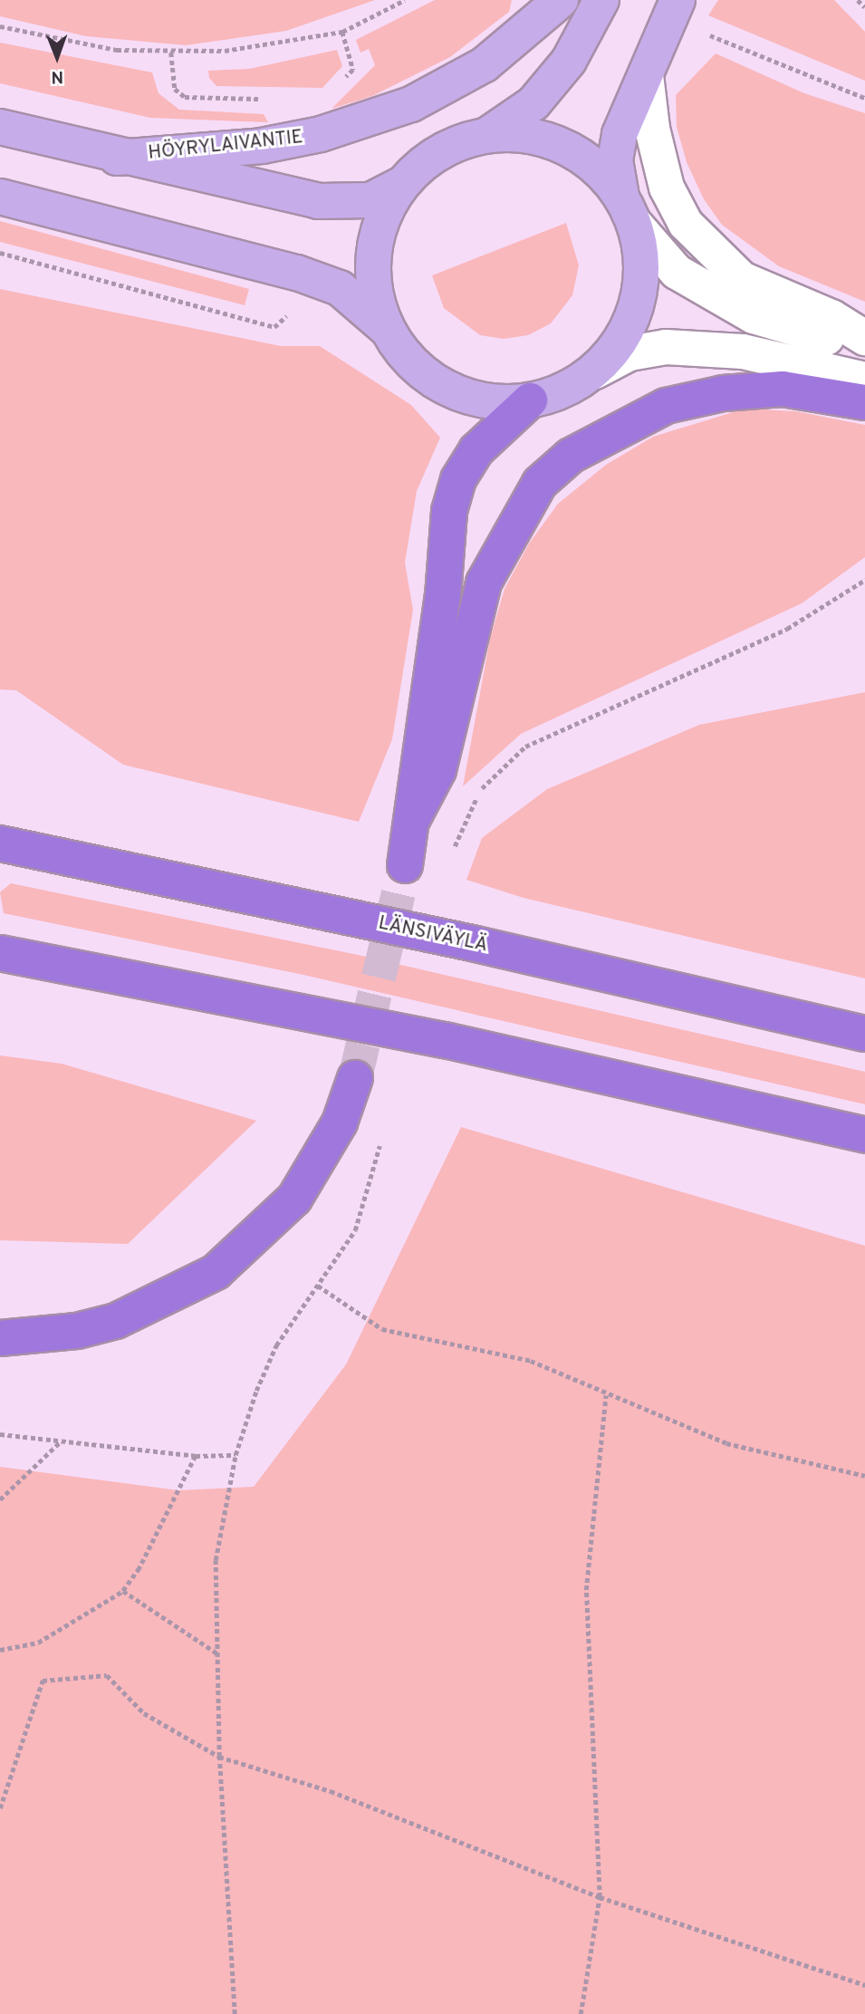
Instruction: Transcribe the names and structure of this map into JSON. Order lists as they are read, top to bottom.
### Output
{
  "streets": {
    "highway": ["LÄNSIVÄYLÄ"],
    "main road": ["HÖYRYLAIVANTIE"]
  },
  "north": "bottom"
}
